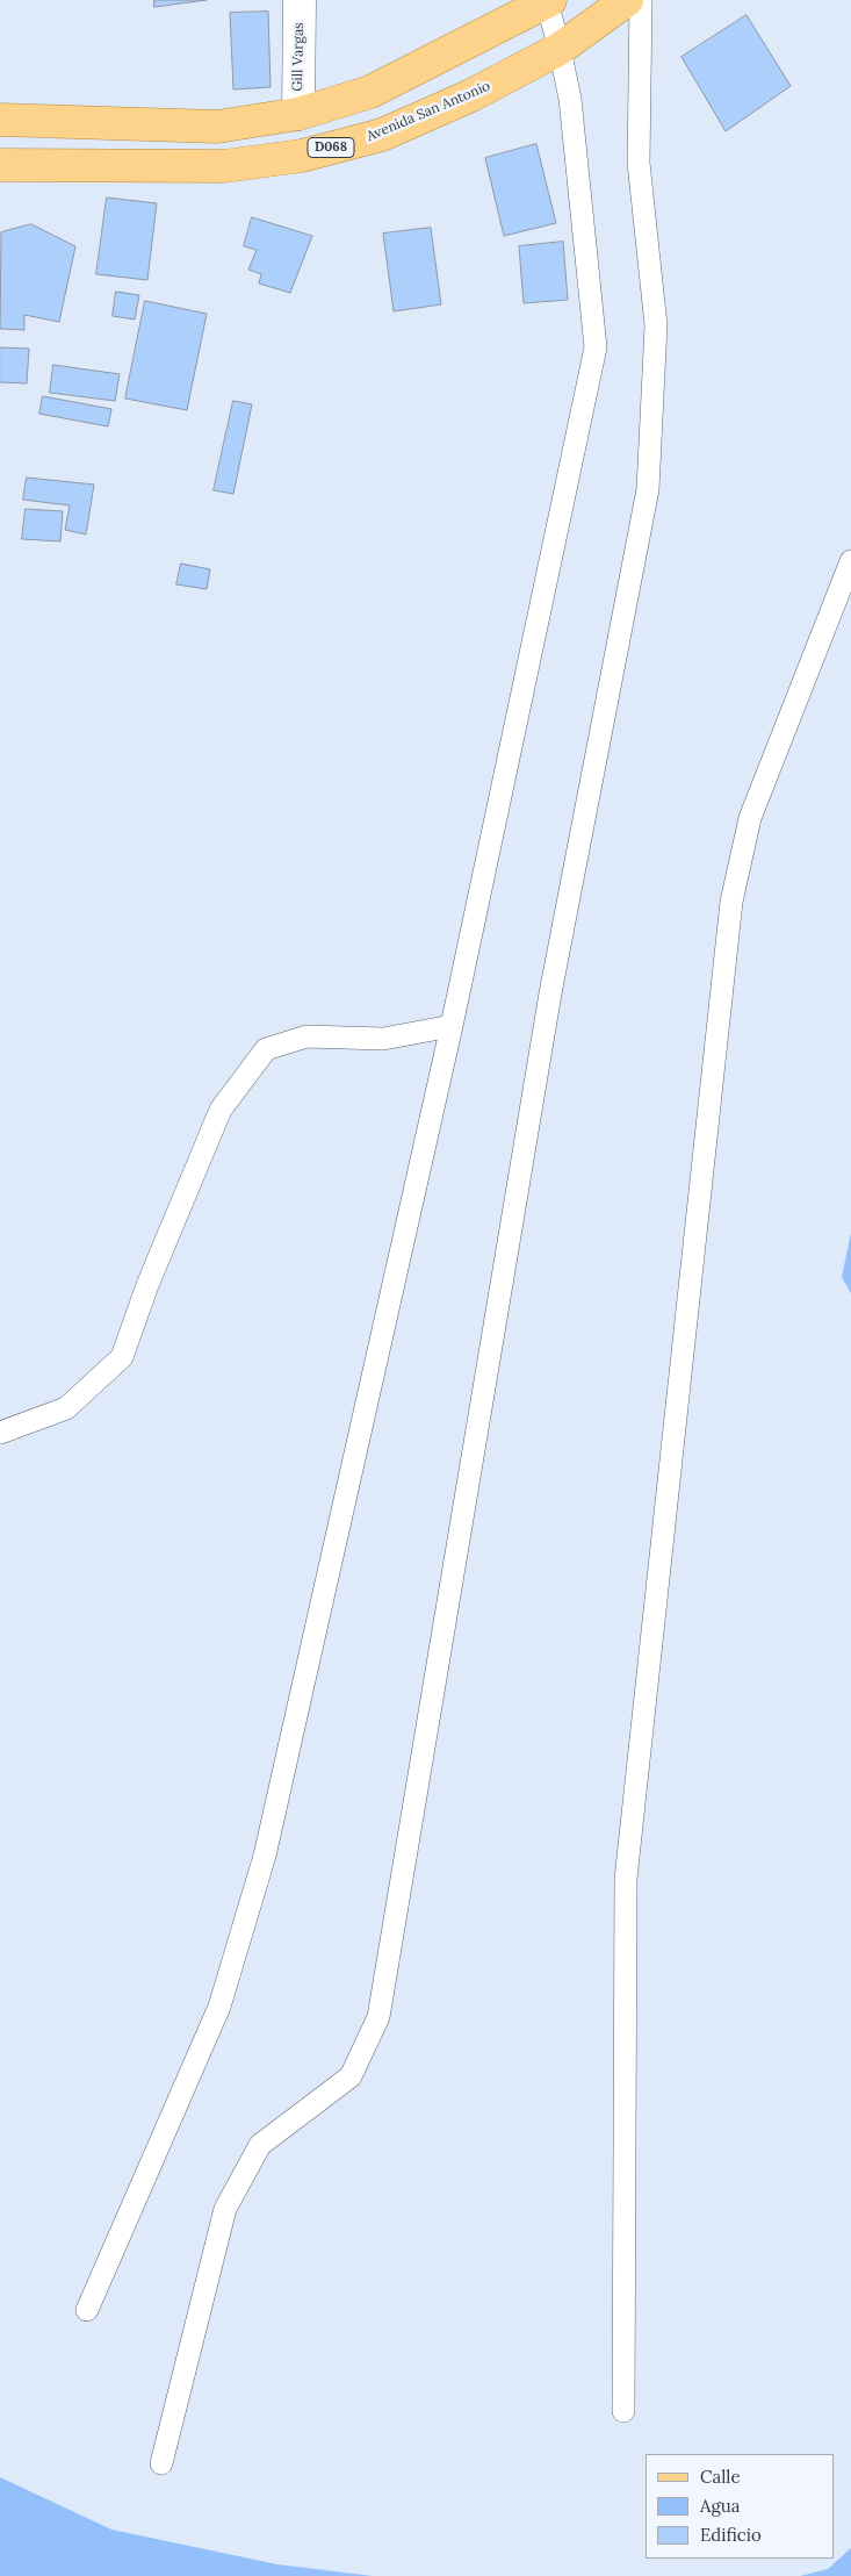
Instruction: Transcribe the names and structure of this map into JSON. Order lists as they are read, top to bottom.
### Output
{
  "streets": {
    "main road": ["Avenida San Antonio", "D068"],
    "street": ["Gill Vargas"]
  },
  "legend": ["Calle", "Agua", "Edificio"]
}
